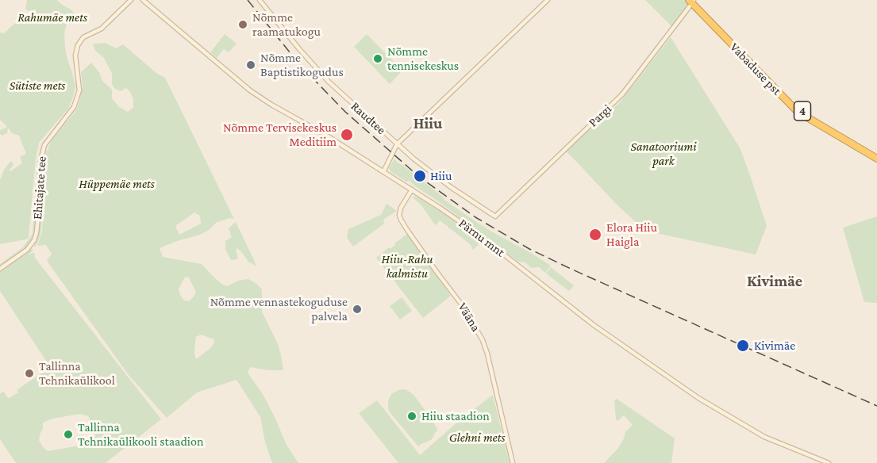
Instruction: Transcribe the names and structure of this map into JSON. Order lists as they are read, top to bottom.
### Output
{
  "streets": {
    "highway": ["Vabaduse pst", "4"],
    "street": [
      "Pargi",
      "Raudtee",
      "Ehitajate tee",
      "Pärnu mnt",
      "Vääna"
    ]
  },
  "crossings": [
    ["Vabaduse pst", "Pargi"],
    ["Pargi", "Raudtee"],
    ["Pärnu mnt", "Vääna"]
  ],
  "districts": ["Hiiu", "Kivimäe"],
  "parks": [
    "Rahumäe mets",
    "Sütiste mets",
    "Sanatooriumi park",
    "Hüppemäe mets",
    "Hiiu-Rahu kalmistu",
    "Glehni mets"
  ],
  "places": [
    "Nõmme raamatukogu",
    "Nõmme tennisekeskus",
    "Nõmme Baptistikogudus",
    "Nõmme Tervisekeskus Meditiim",
    "Hiiu",
    "Elora Hiiu Haigla",
    "Nõmme vennastekoguduse palvela",
    "Kivimäe",
    "Tallinna Tehnikaülikool",
    "Hiiu staadion",
    "Tallinna Tehnikaülikooli staadion"
  ]
}
